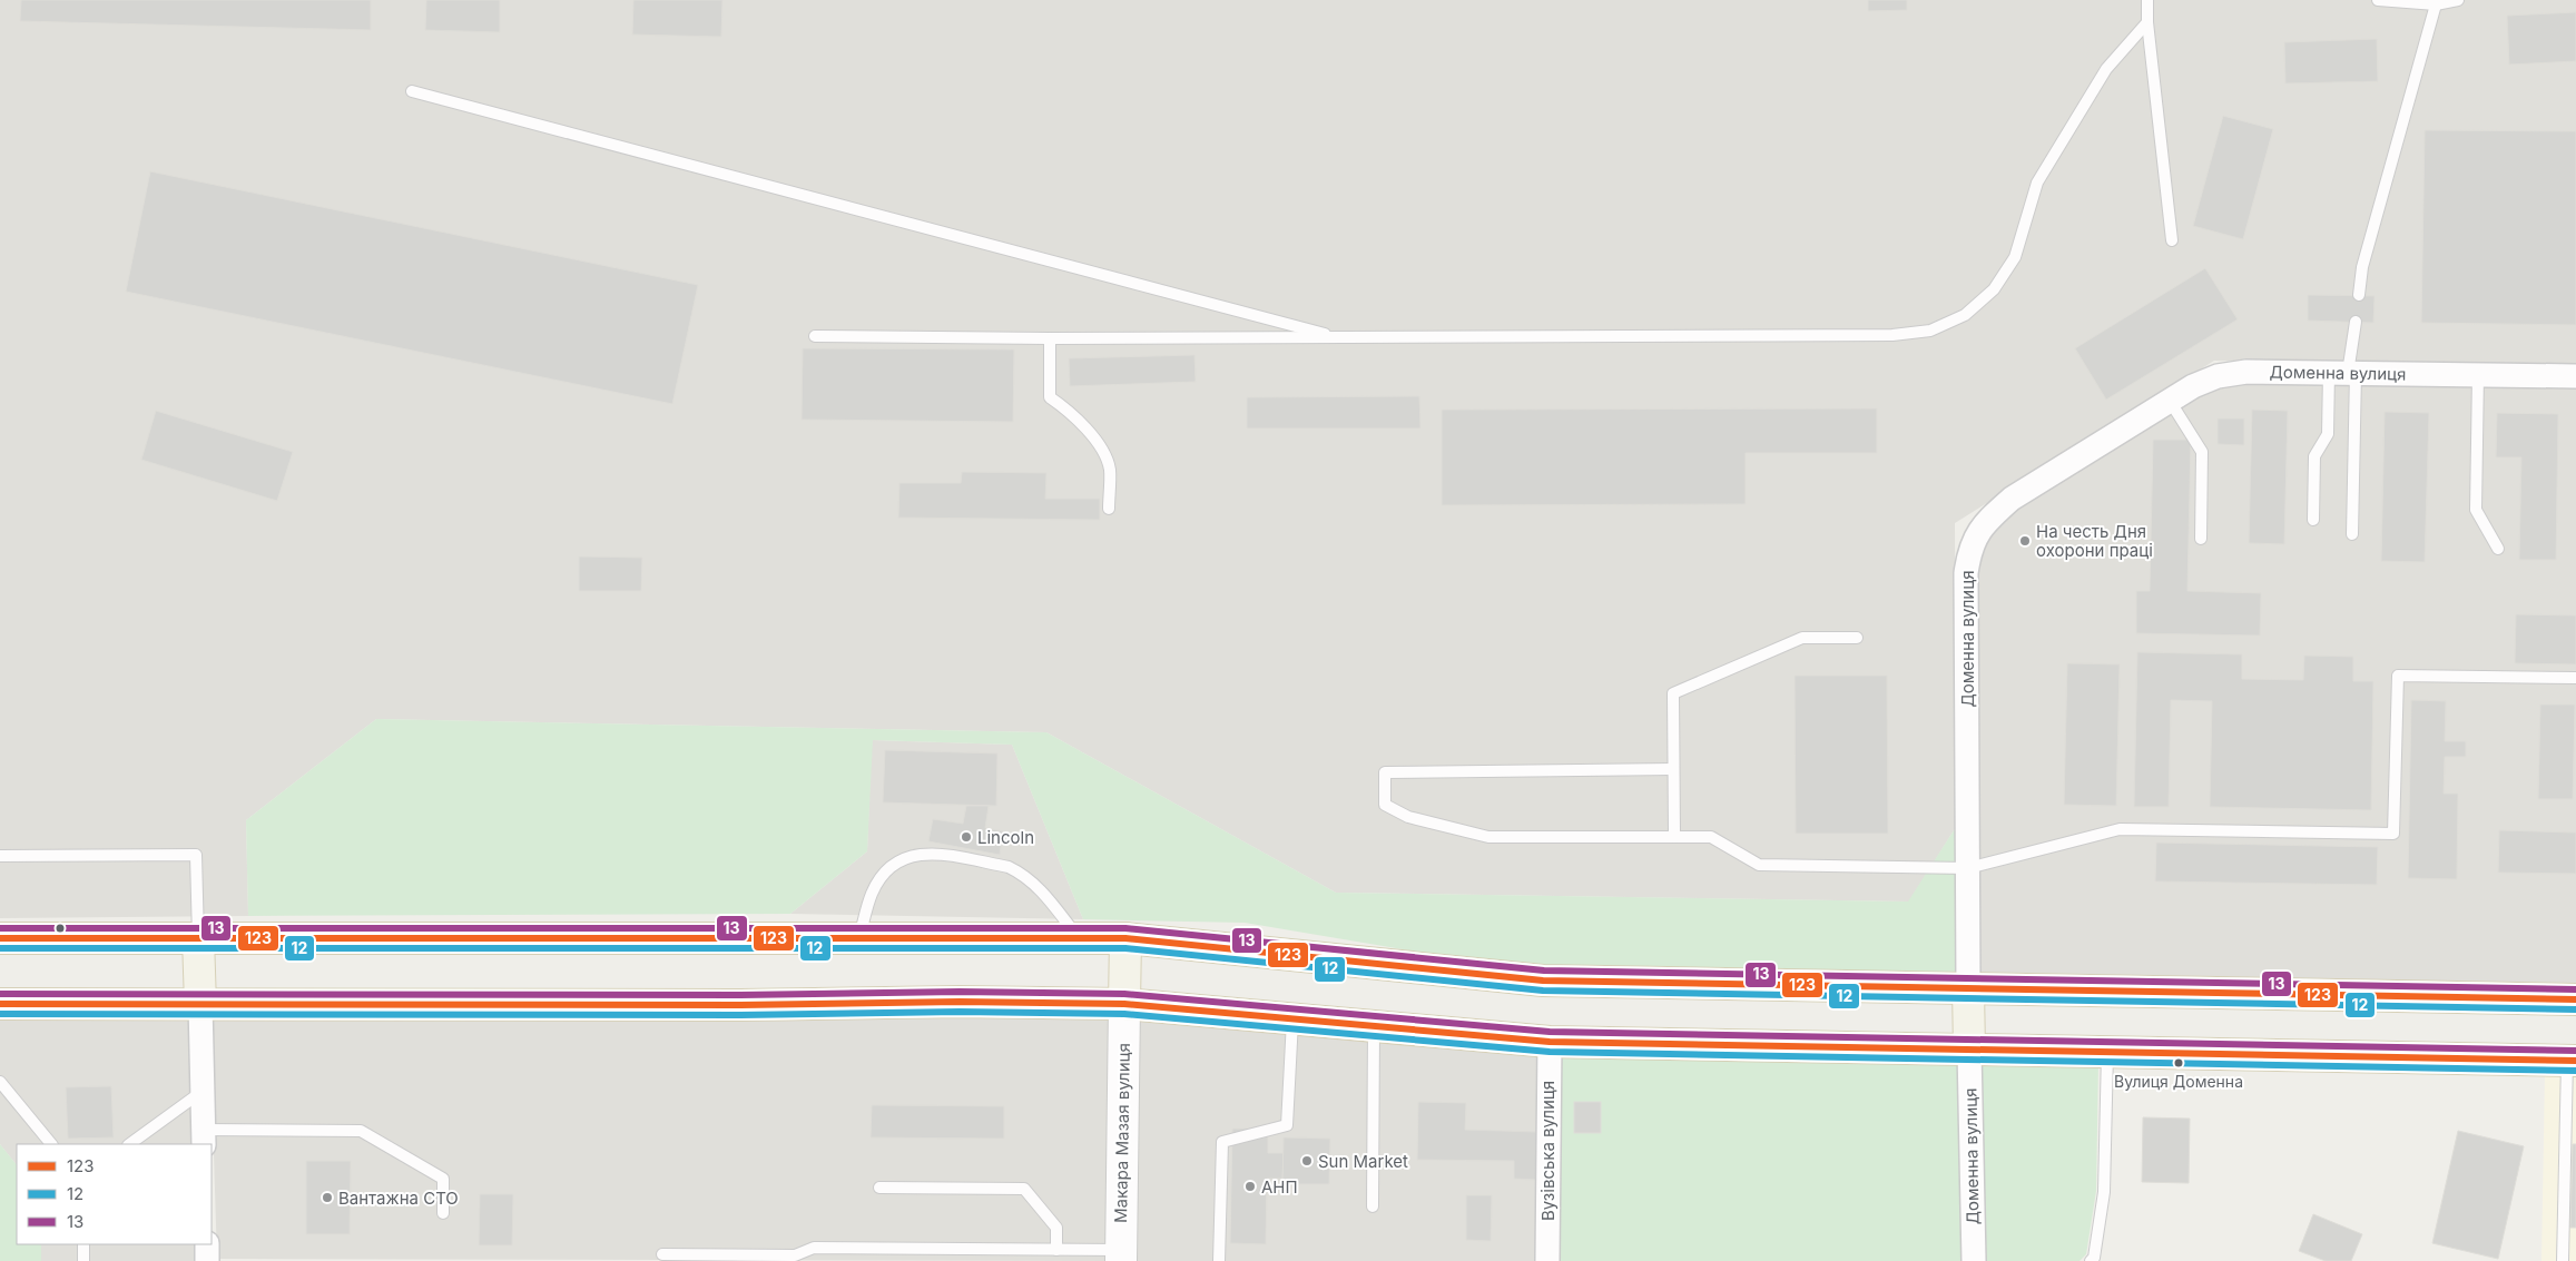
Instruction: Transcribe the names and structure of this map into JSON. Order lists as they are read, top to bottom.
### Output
{
  "streets": {
    "main road": ["Доменна вулиця", "Макара Мазая вулиця"],
    "street": ["Вузівська вулиця"]
  },
  "places": [
    "На честь Дня охорони праці",
    "Lincoln",
    "Вулиця Доменна",
    "Sun Market",
    "АНП",
    "Вантажна СТО"
  ],
  "lines": ["transit line 13", "transit line 123", "transit line 12"],
  "legend": ["123", "12", "13"]
}
